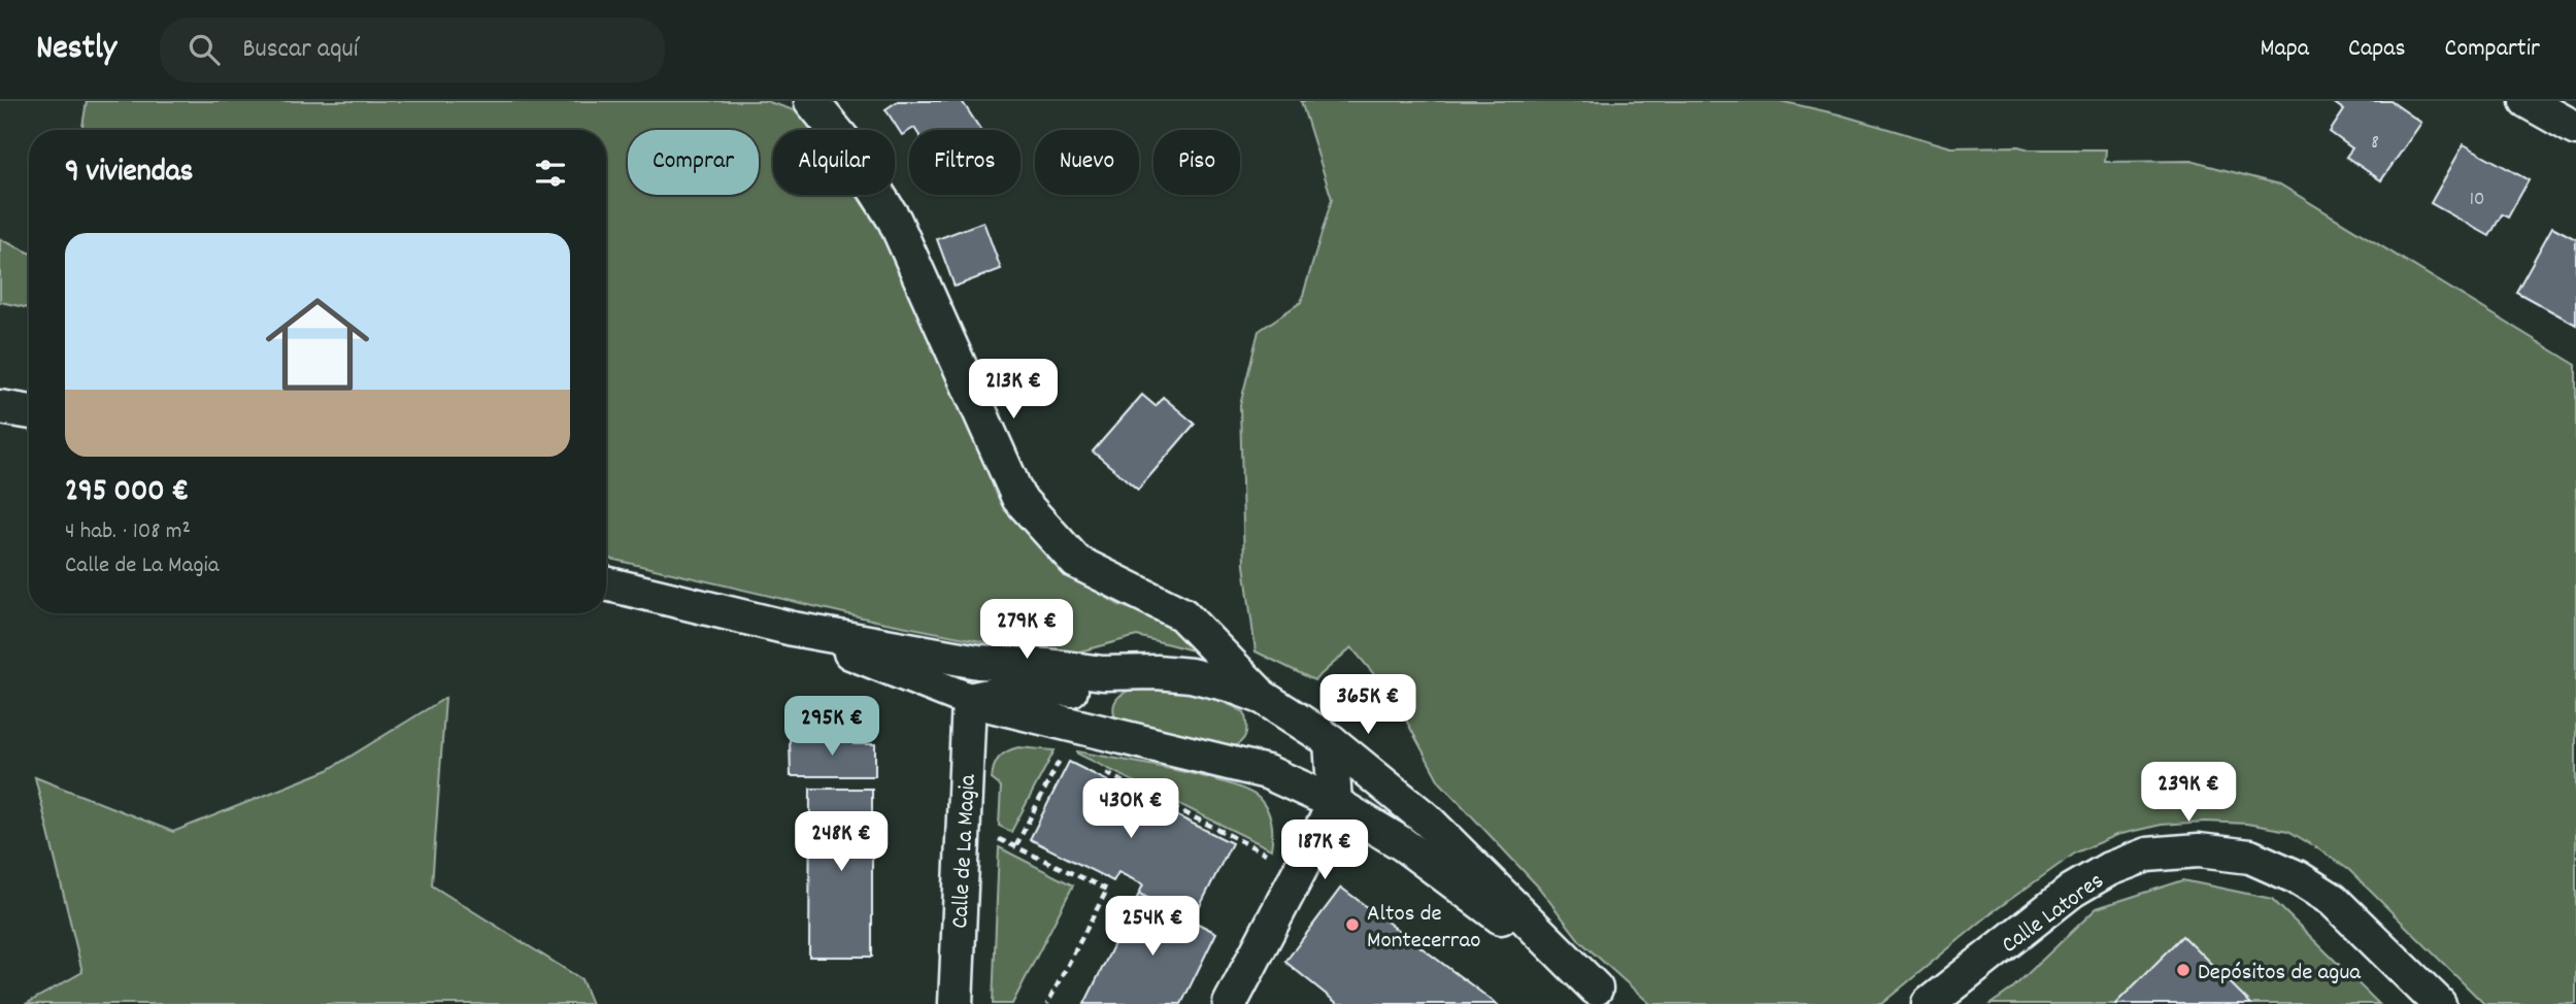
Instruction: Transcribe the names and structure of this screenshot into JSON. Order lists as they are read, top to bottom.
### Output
{
  "streets": {
    "street": ["Calle de La Magia", "Calle Latores"]
  },
  "places": ["Altos de Montecerrao", "Depósitos de agua"],
  "house_numbers": ["8", "10"],
  "page": {
    "header": "Nestly",
    "search": "Buscar aquí",
    "nav": ["Mapa", "Capas", "Compartir"],
    "chip": [
      "Comprar",
      "Alquilar",
      "Filtros",
      "Nuevo",
      "Piso"
    ],
    "heading": "9 viviendas",
    "list": [
      {
        "name": "295 000 €",
        "note": "4 hab. · 108 m² · Calle de La Magia"
      }
    ],
    "price": [
      "213K €",
      "279K €",
      "365K €",
      "295K €",
      "239K €",
      "430K €",
      "248K €",
      "187K €",
      "254K €"
    ]
  }
}
